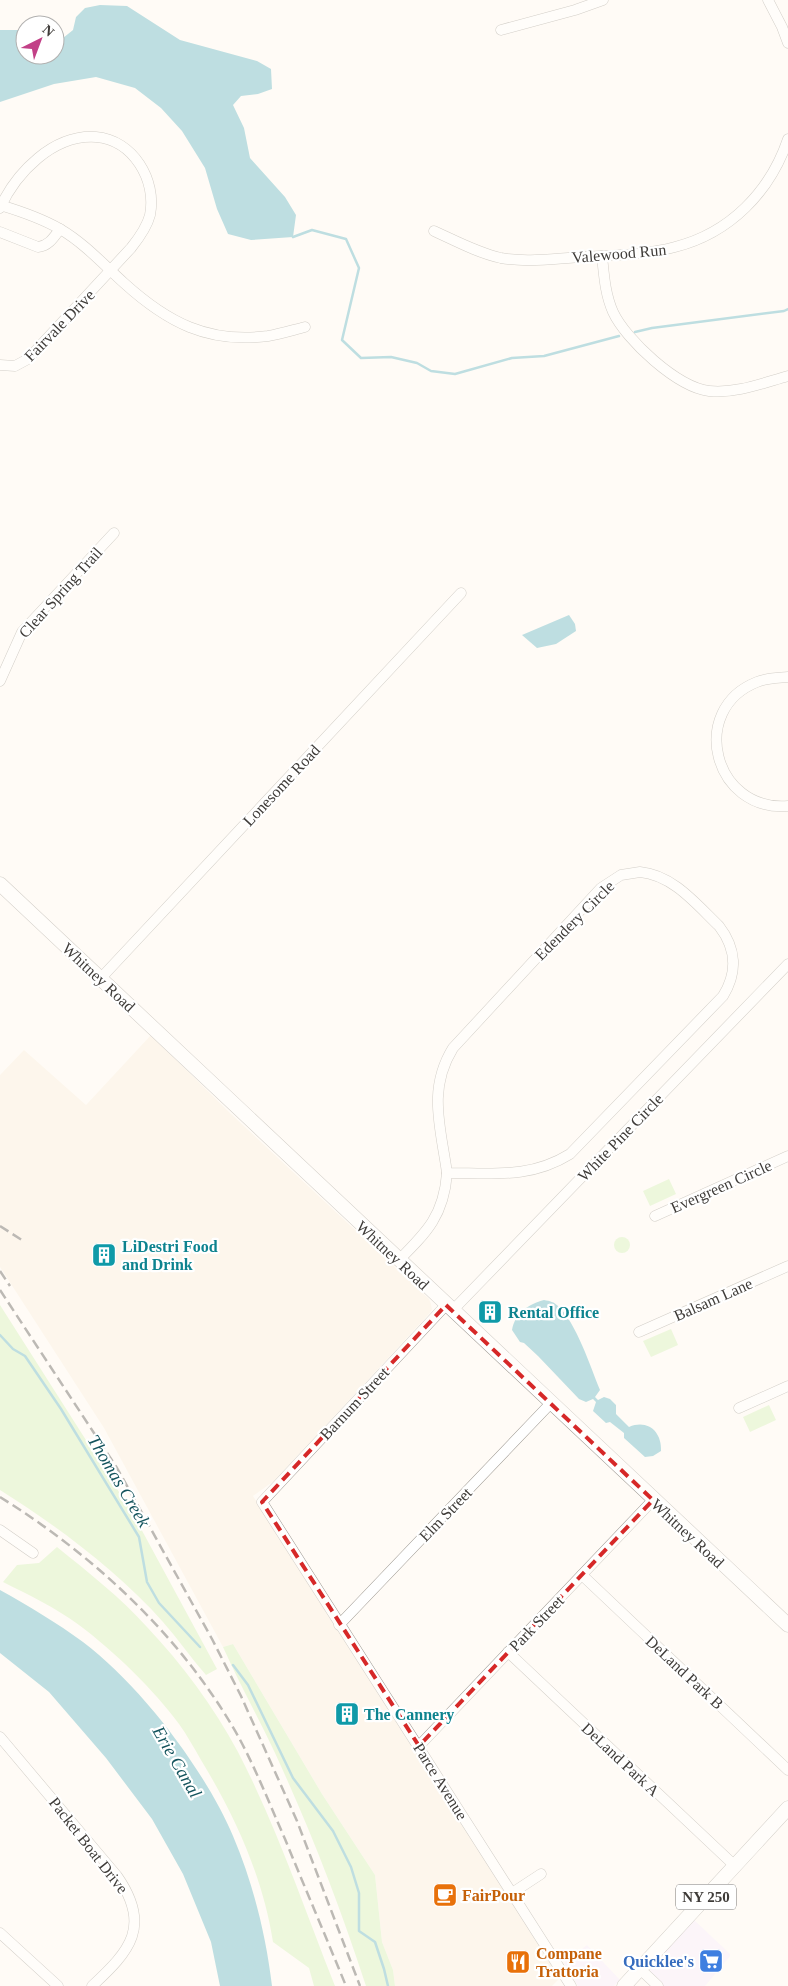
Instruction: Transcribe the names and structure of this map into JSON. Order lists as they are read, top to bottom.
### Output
{
  "streets": {
    "main road": ["Whitney Road", "NY 250"],
    "street": [
      "Valewood Run",
      "Fairvale Drive",
      "Clear Spring Trail",
      "Lonesome Road",
      "Edendery Circle",
      "White Pine Circle",
      "Evergreen Circle",
      "Balsam Lane",
      "Barnum Street",
      "Elm Street",
      "Park Street",
      "DeLand Park B",
      "DeLand Park A",
      "Parce Avenue",
      "Packet Boat Drive"
    ]
  },
  "crossings": [
    ["Lonesome Road", "Whitney Road"],
    ["Edendery Circle", "Whitney Road"],
    ["Whitney Road", "White Pine Circle"],
    ["Whitney Road", "Barnum Street"],
    ["Whitney Road", "Elm Street"],
    ["Whitney Road", "Park Street"],
    ["White Pine Circle", "Barnum Street"],
    ["Barnum Street", "Parce Avenue"],
    ["Elm Street", "Parce Avenue"],
    ["Park Street", "DeLand Park B"],
    ["Park Street", "DeLand Park A"],
    ["Park Street", "Parce Avenue"],
    ["DeLand Park A", "NY 250"]
  ],
  "water": ["Thomas Creek", "Erie Canal"],
  "places": {
    "building": ["LiDestri Food and Drink", "Rental Office", "The Cannery"],
    "cafe": ["FairPour"],
    "supermarket": ["Quicklee's"],
    "restaurant": ["Compane Trattoria"]
  },
  "north": "top right"
}
